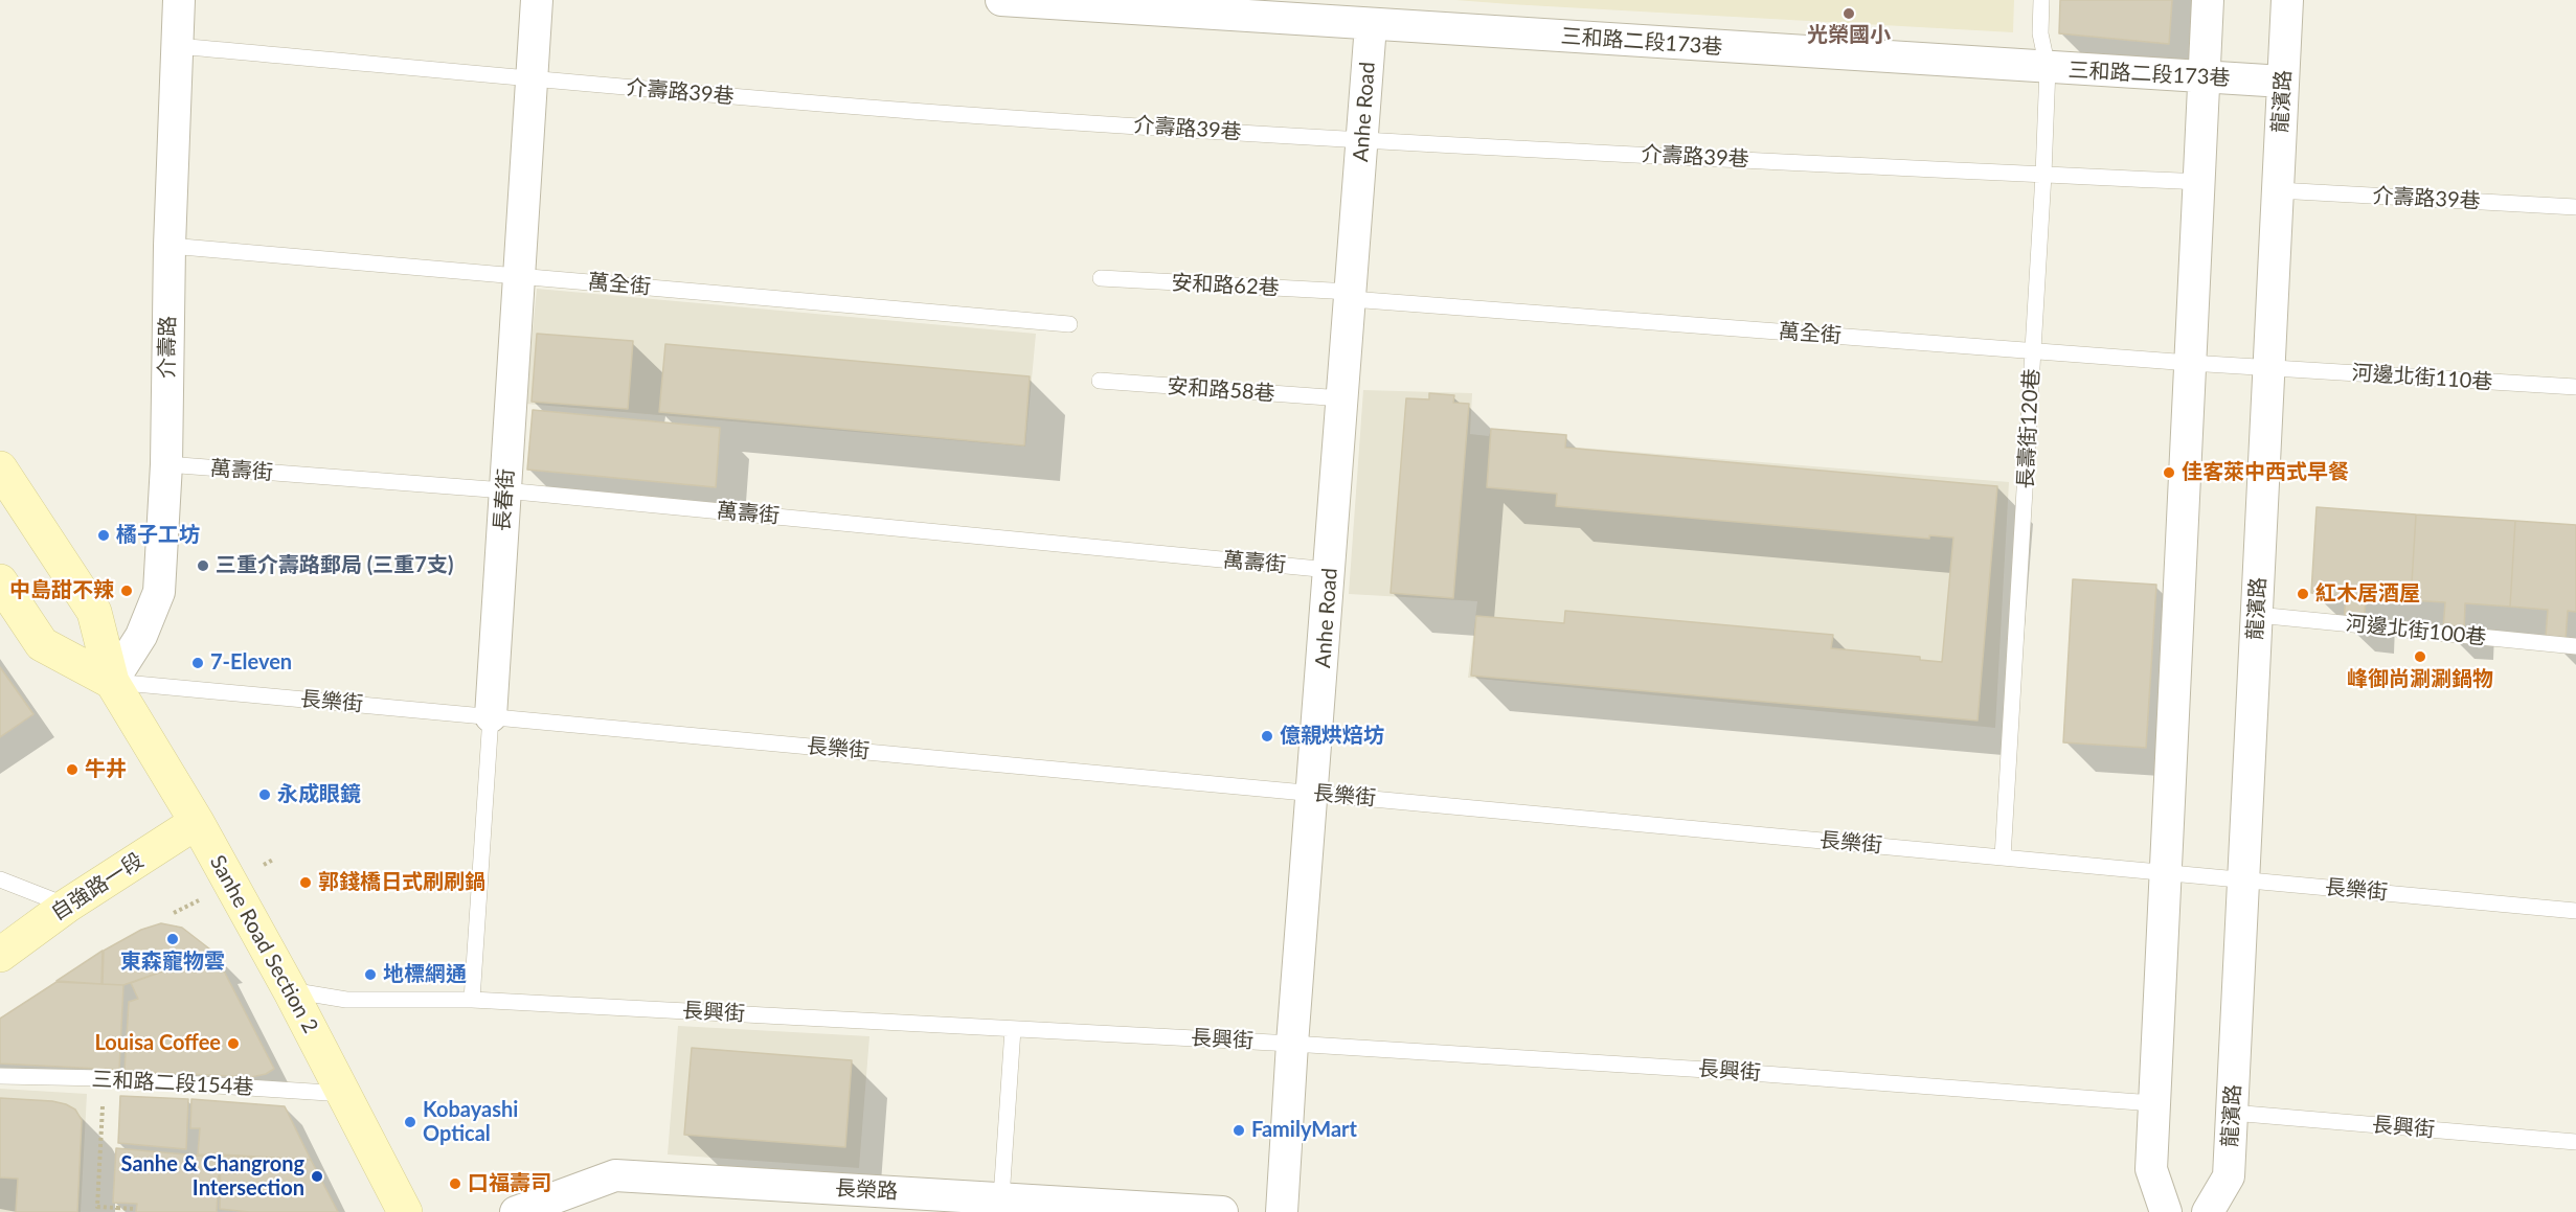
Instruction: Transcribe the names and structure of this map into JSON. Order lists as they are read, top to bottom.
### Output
{
  "streets": {
    "main road": ["自強路一段", "Sanhe Road Section 2"],
    "street": [
      "三和路二段173巷",
      "龍濱路",
      "Anhe Road",
      "介壽路",
      "長春街",
      "長榮路"
    ],
    "lane": [
      "介壽路39巷",
      "萬全街",
      "安和路62巷",
      "河邊北街110巷",
      "安和路58巷",
      "長壽街120巷",
      "萬壽街",
      "河邊北街100巷",
      "長樂街",
      "長興街",
      "三和路二段154巷"
    ]
  },
  "crossings": [
    ["三和路二段173巷", "龍濱路"],
    ["三和路二段173巷", "Anhe Road"],
    ["三和路二段173巷", "長壽街120巷"],
    ["介壽路39巷", "龍濱路"],
    ["介壽路39巷", "Anhe Road"],
    ["介壽路39巷", "介壽路"],
    ["介壽路39巷", "長壽街120巷"],
    ["介壽路39巷", "長春街"],
    ["龍濱路", "萬全街"],
    ["龍濱路", "河邊北街110巷"],
    ["龍濱路", "河邊北街100巷"],
    ["龍濱路", "長樂街"],
    ["龍濱路", "長興街"],
    ["Anhe Road", "萬全街"],
    ["Anhe Road", "安和路62巷"],
    ["Anhe Road", "安和路58巷"],
    ["Anhe Road", "萬壽街"],
    ["Anhe Road", "長樂街"],
    ["Anhe Road", "長興街"],
    ["萬全街", "安和路62巷"],
    ["萬全街", "介壽路"],
    ["萬全街", "河邊北街110巷"],
    ["萬全街", "長壽街120巷"],
    ["萬全街", "長春街"],
    ["介壽路", "萬壽街"],
    ["介壽路", "長樂街"],
    ["介壽路", "Sanhe Road Section 2"],
    ["長壽街120巷", "長樂街"],
    ["萬壽街", "長春街"],
    ["長春街", "長樂街"],
    ["長春街", "長興街"],
    ["長樂街", "Sanhe Road Section 2"],
    ["自強路一段", "Sanhe Road Section 2"],
    ["Sanhe Road Section 2", "長興街"],
    ["Sanhe Road Section 2", "三和路二段154巷"]
  ],
  "places": [
    "光榮國小",
    "佳客萊中西式早餐",
    "橘子工坊",
    "三重介壽路郵局 (三重7支)",
    "中島甜不辣",
    "紅木居酒屋",
    "峰御尚涮涮鍋物",
    "7-Eleven",
    "億親烘焙坊",
    "牛井",
    "永成眼鏡",
    "郭錢橋日式刷刷鍋",
    "東森寵物雲",
    "地標網通",
    "Louisa Coffee",
    "Kobayashi Optical",
    "FamilyMart",
    "Sanhe & Changrong Intersection",
    "口福壽司"
  ]
}
